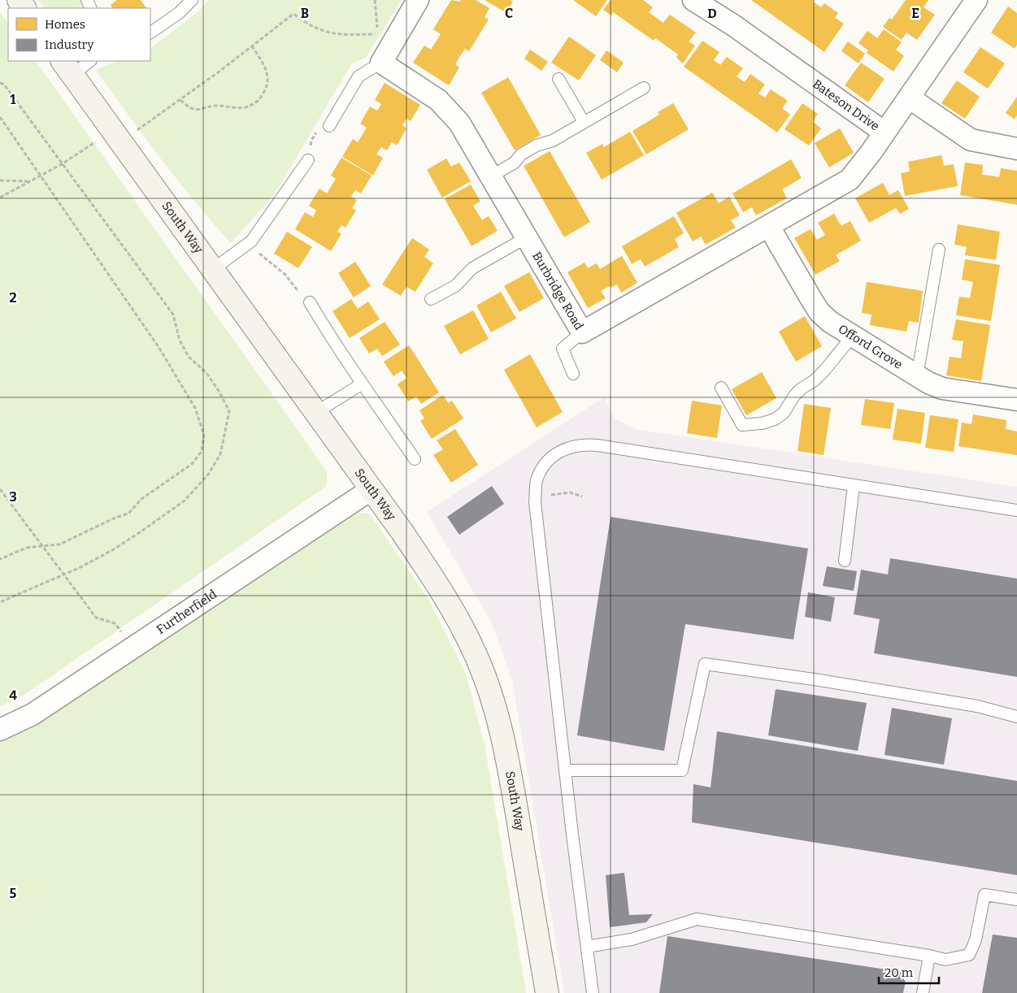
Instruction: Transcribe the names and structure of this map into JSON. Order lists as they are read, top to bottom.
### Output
{
  "streets": {
    "street": [
      "Bateson Drive",
      "South Way",
      "Burbridge Road",
      "Offord Grove",
      "Furtherfield"
    ]
  },
  "crossings": [
    ["Bateson Drive", "Burbridge Road"],
    ["South Way", "Furtherfield"],
    ["Burbridge Road", "Offord Grove"]
  ],
  "legend": ["Homes", "Industry"],
  "scale_bar": "20 m",
  "grid": {
    "columns": [
      "B",
      "C",
      "D",
      "E"
    ],
    "rows": [
      "1",
      "2",
      "3",
      "4",
      "5"
    ]
  }
}
